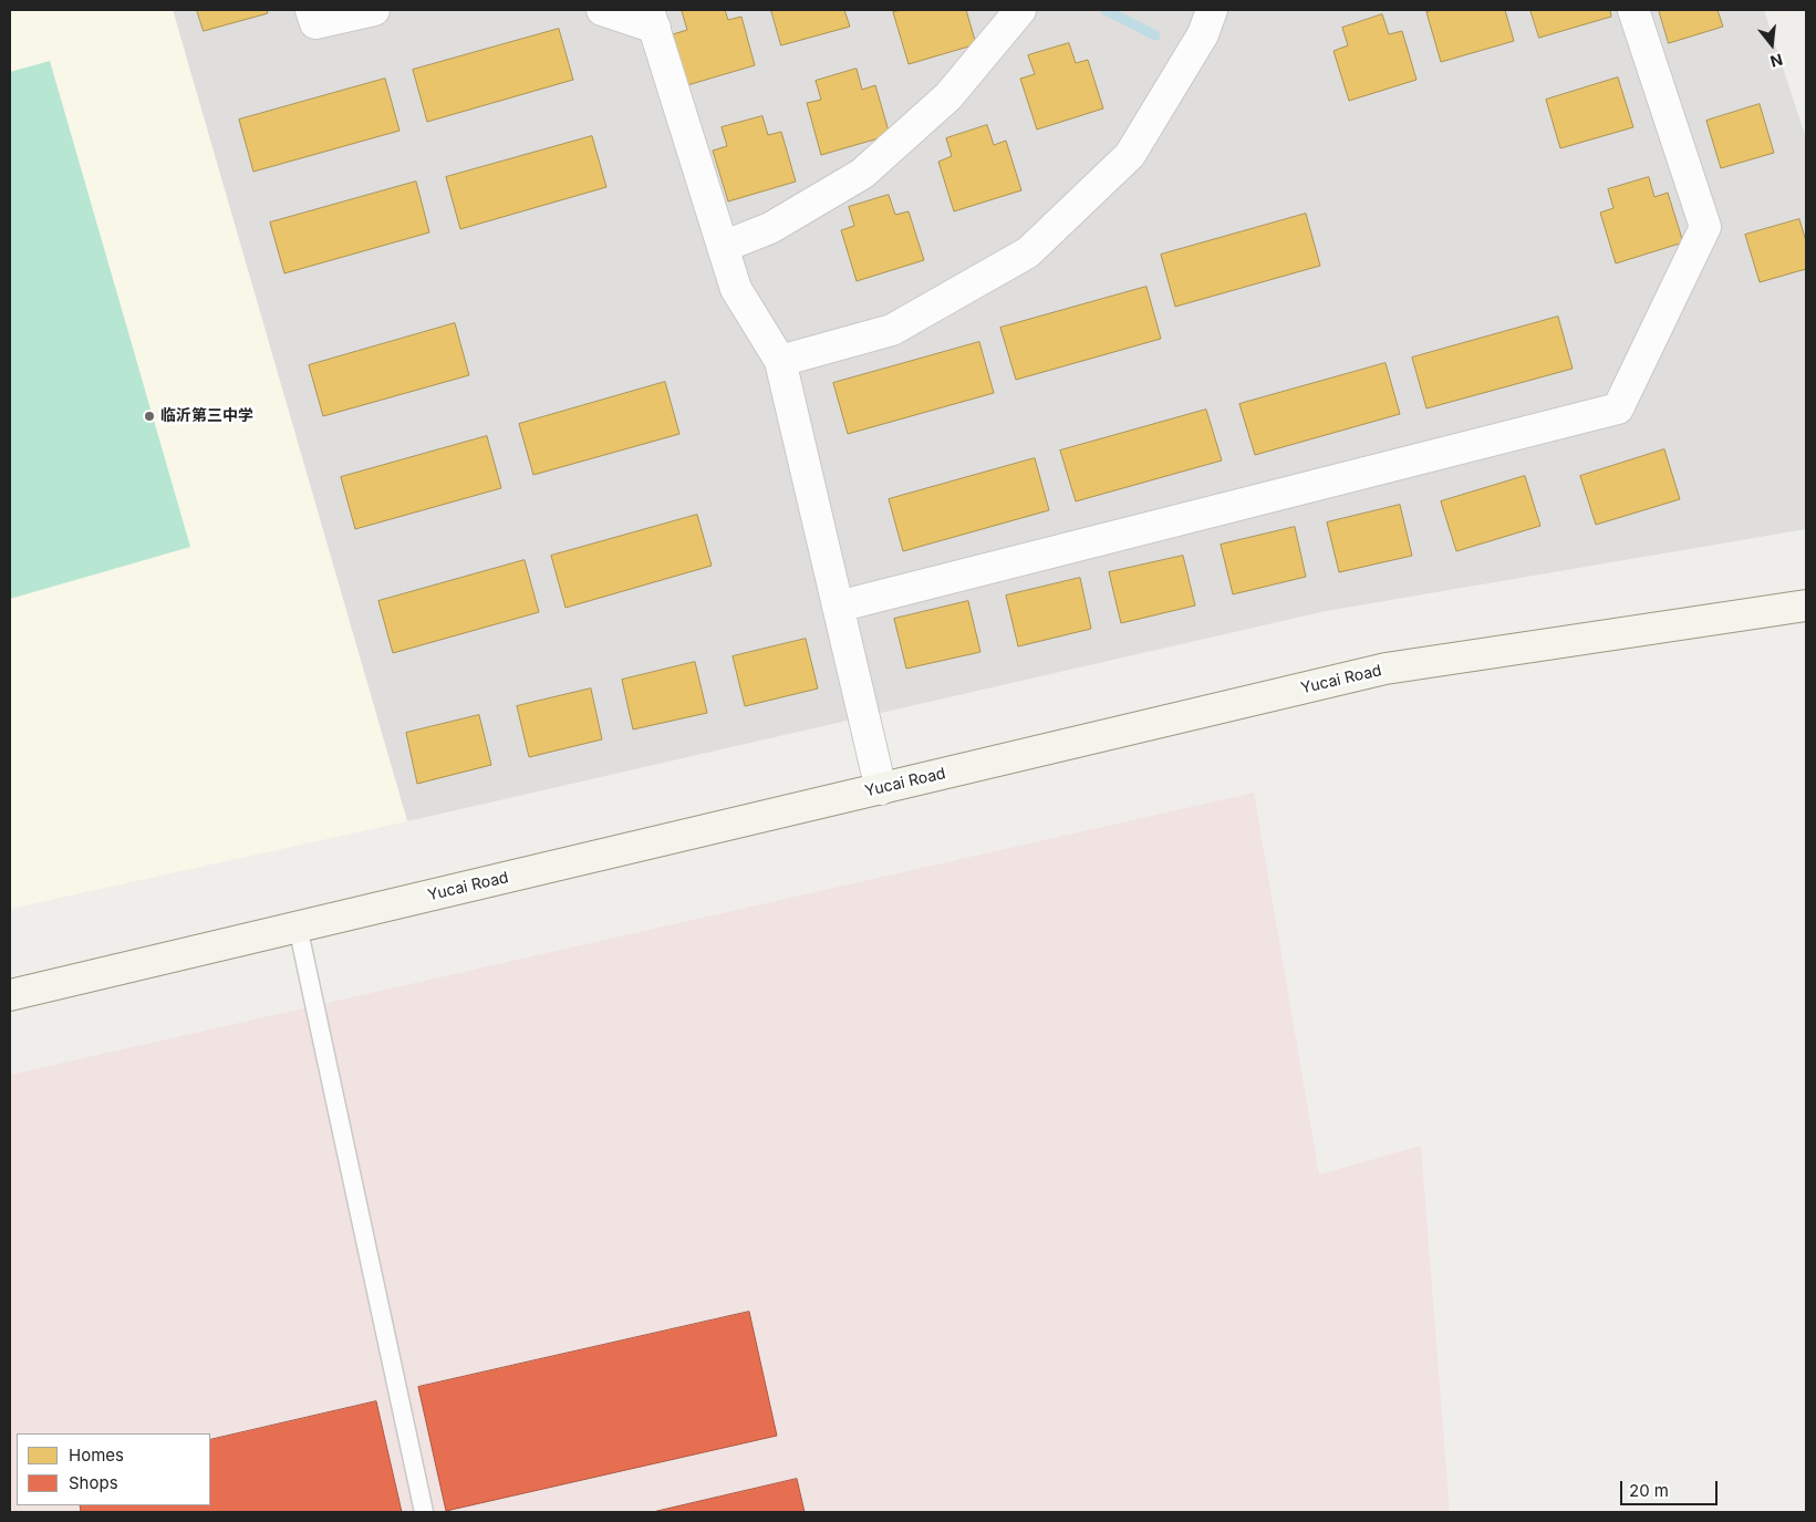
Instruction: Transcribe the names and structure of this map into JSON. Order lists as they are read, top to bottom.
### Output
{
  "streets": {
    "street": ["Yucai Road"]
  },
  "places": ["临沂第三中学"],
  "legend": ["Homes", "Shops"],
  "scale_bar": "20 m",
  "north": "bottom"
}
